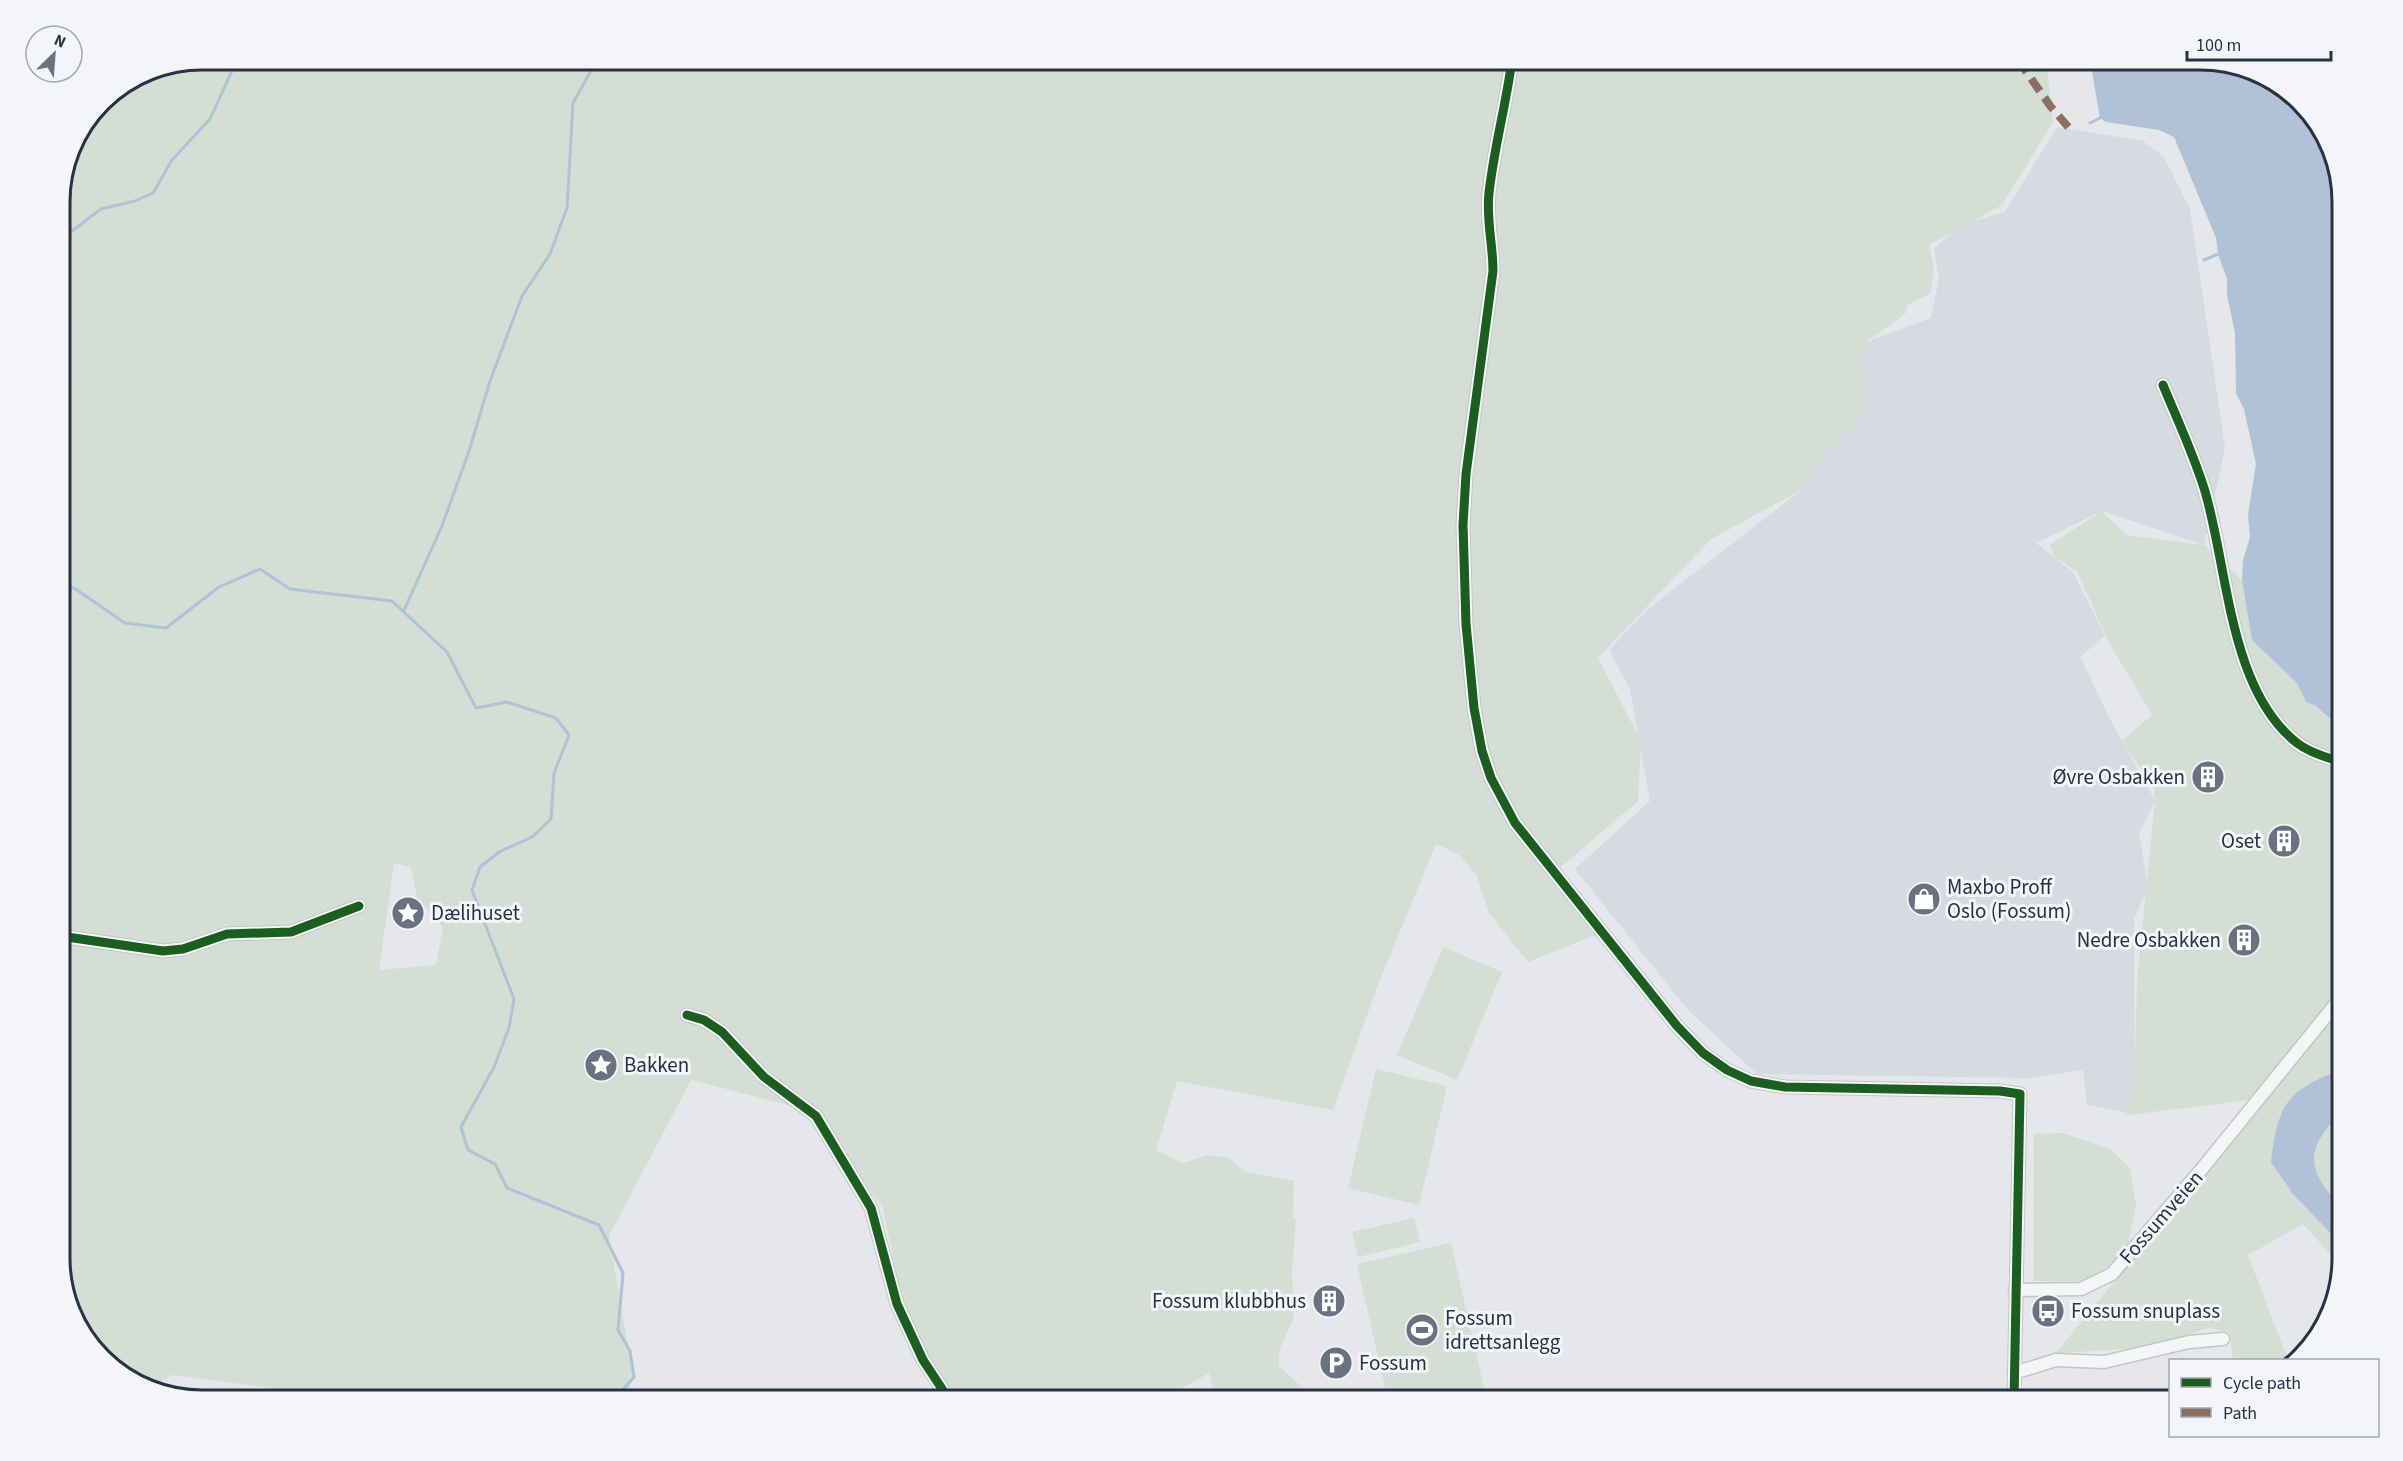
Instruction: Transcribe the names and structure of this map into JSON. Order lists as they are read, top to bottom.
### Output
{
  "streets": {
    "street": ["Fossumveien"]
  },
  "places": {
    "building": [
      "Øvre Osbakken",
      "Oset",
      "Nedre Osbakken",
      "Fossum klubbhus"
    ],
    "shop": ["Maxbo Proff Oslo (Fossum)"],
    "place": ["Dælihuset", "Bakken"],
    "bus stop": ["Fossum snuplass"],
    "sports": ["Fossum idrettsanlegg"],
    "parking": ["Fossum"]
  },
  "legend": ["Cycle path", "Path"],
  "scale_bar": "100 m",
  "north": "top right"
}
